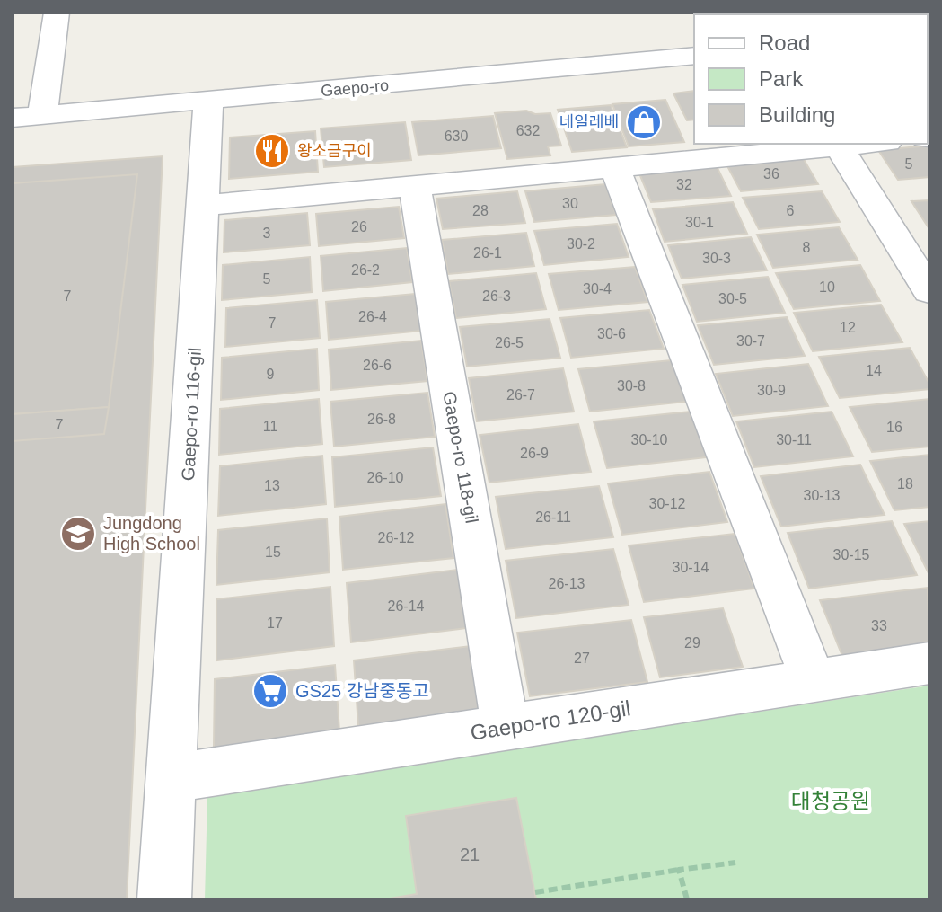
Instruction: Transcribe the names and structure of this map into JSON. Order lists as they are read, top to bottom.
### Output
{
  "streets": {
    "street": [
      "Gaepo-ro",
      "Gaepo-ro 116-gil",
      "Gaepo-ro 118-gil",
      "Gaepo-ro 120-gil"
    ]
  },
  "crossings": [
    ["Gaepo-ro", "Gaepo-ro 116-gil"],
    ["Gaepo-ro 116-gil", "Gaepo-ro 120-gil"],
    ["Gaepo-ro 118-gil", "Gaepo-ro 120-gil"]
  ],
  "parks": ["대청공원"],
  "places": {
    "shop": ["네일레베"],
    "restaurant": ["왕소금구이"],
    "school or university": ["Jungdong High School"],
    "supermarket": ["GS25 강남중동고"]
  },
  "house_numbers": [
    "632",
    "630",
    "5",
    "36",
    "32",
    "30",
    "28",
    "6",
    "30-1",
    "26",
    "3",
    "30-2",
    "8",
    "26-1",
    "30-3",
    "26-2",
    "5",
    "10",
    "30-4",
    "7",
    "26-3",
    "30-5",
    "26-4",
    "7",
    "12",
    "30-6",
    "30-7",
    "26-5",
    "26-6",
    "14",
    "9",
    "30-8",
    "30-9",
    "26-7",
    "26-8",
    "7",
    "11",
    "16",
    "30-10",
    "30-11",
    "26-9",
    "26-10",
    "18",
    "13",
    "30-13",
    "30-12",
    "26-11",
    "26-12",
    "15",
    "30-15",
    "30-14",
    "26-13",
    "26-14",
    "17",
    "33",
    "29",
    "27",
    "21"
  ],
  "legend": ["Road", "Park", "Building"]
}
